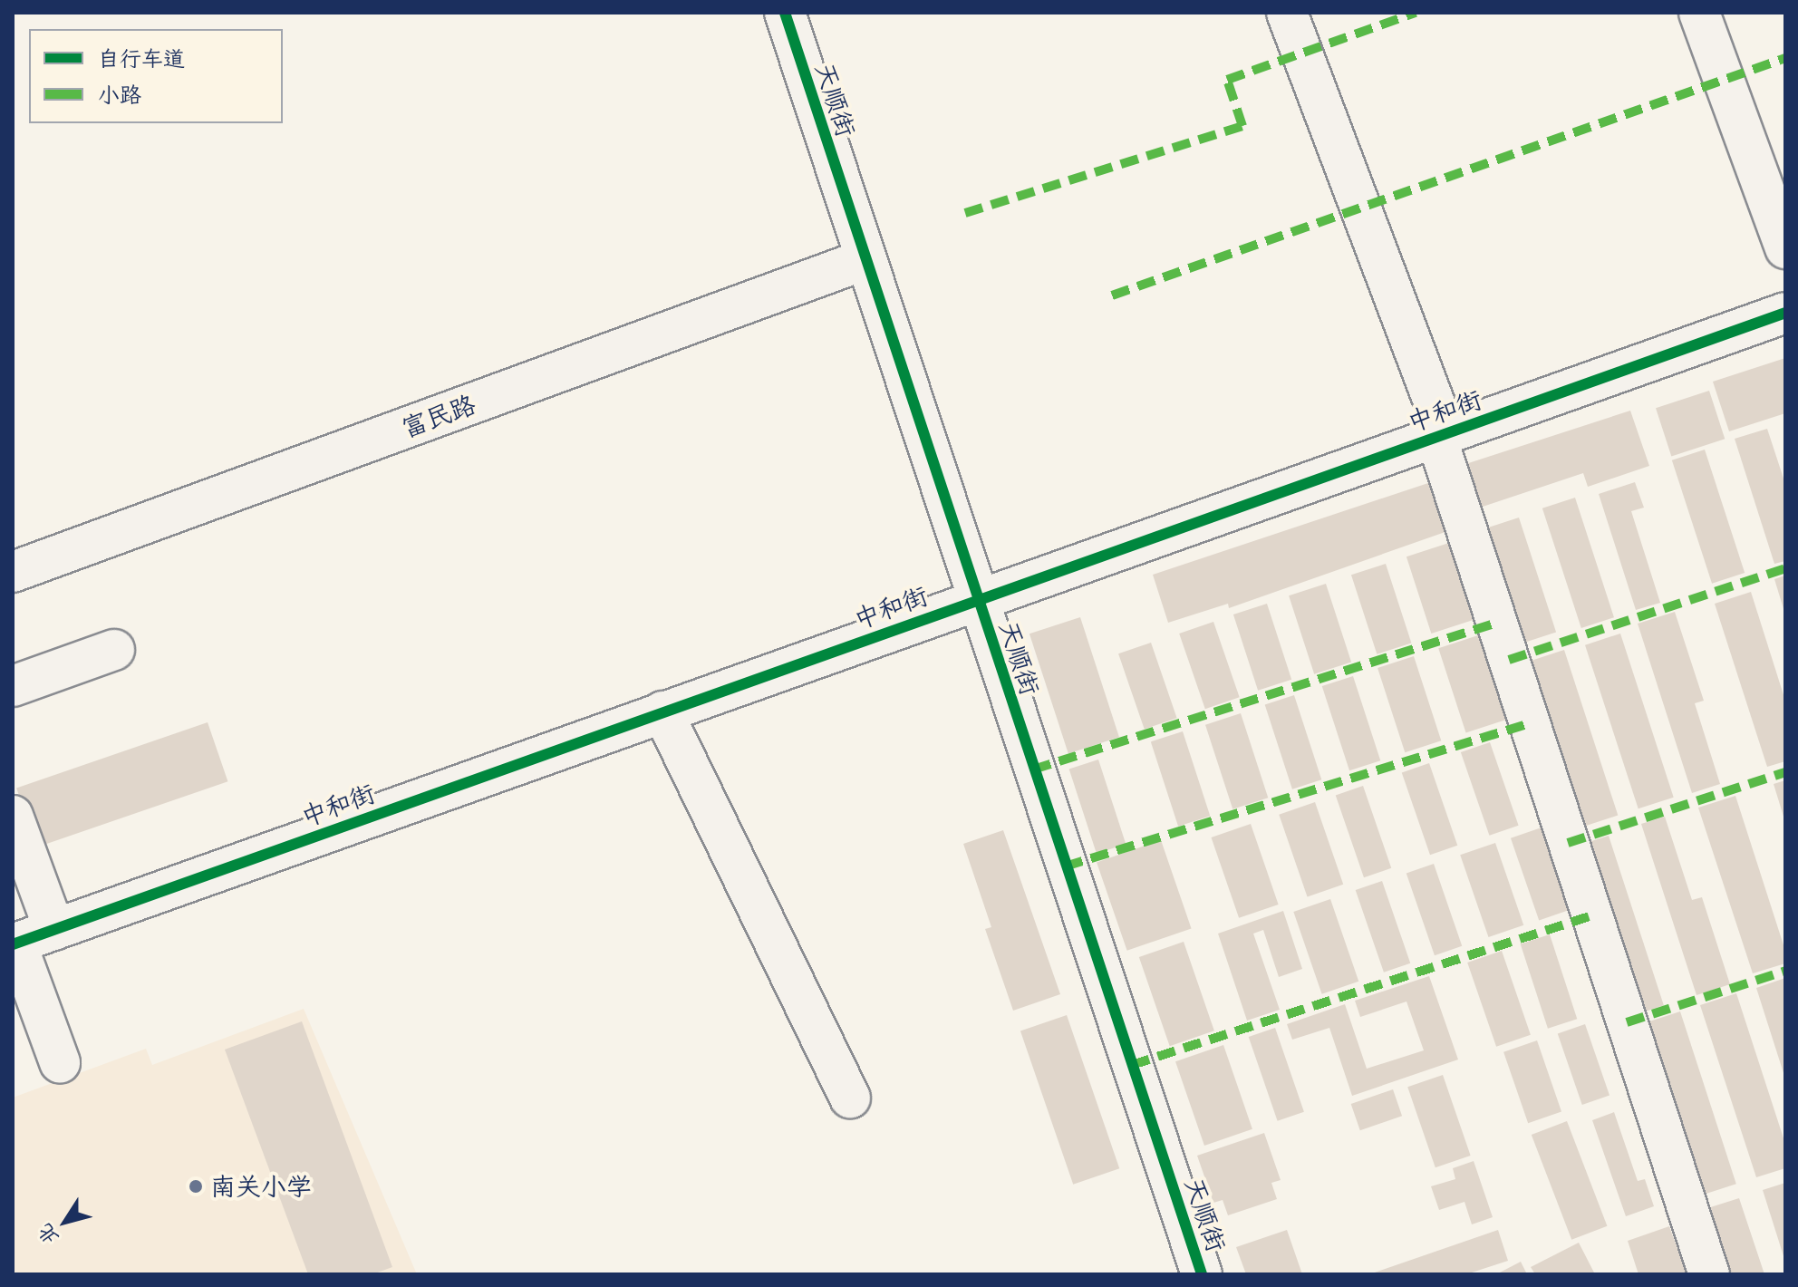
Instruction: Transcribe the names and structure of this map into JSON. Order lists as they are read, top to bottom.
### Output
{
  "streets": {
    "street": ["天顺街", "中和街", "富民路"]
  },
  "crossings": [
    ["天顺街", "中和街"],
    ["天顺街", "富民路"]
  ],
  "places": ["南关小学"],
  "legend": ["自行车道", "小路"],
  "north": "bottom left"
}
